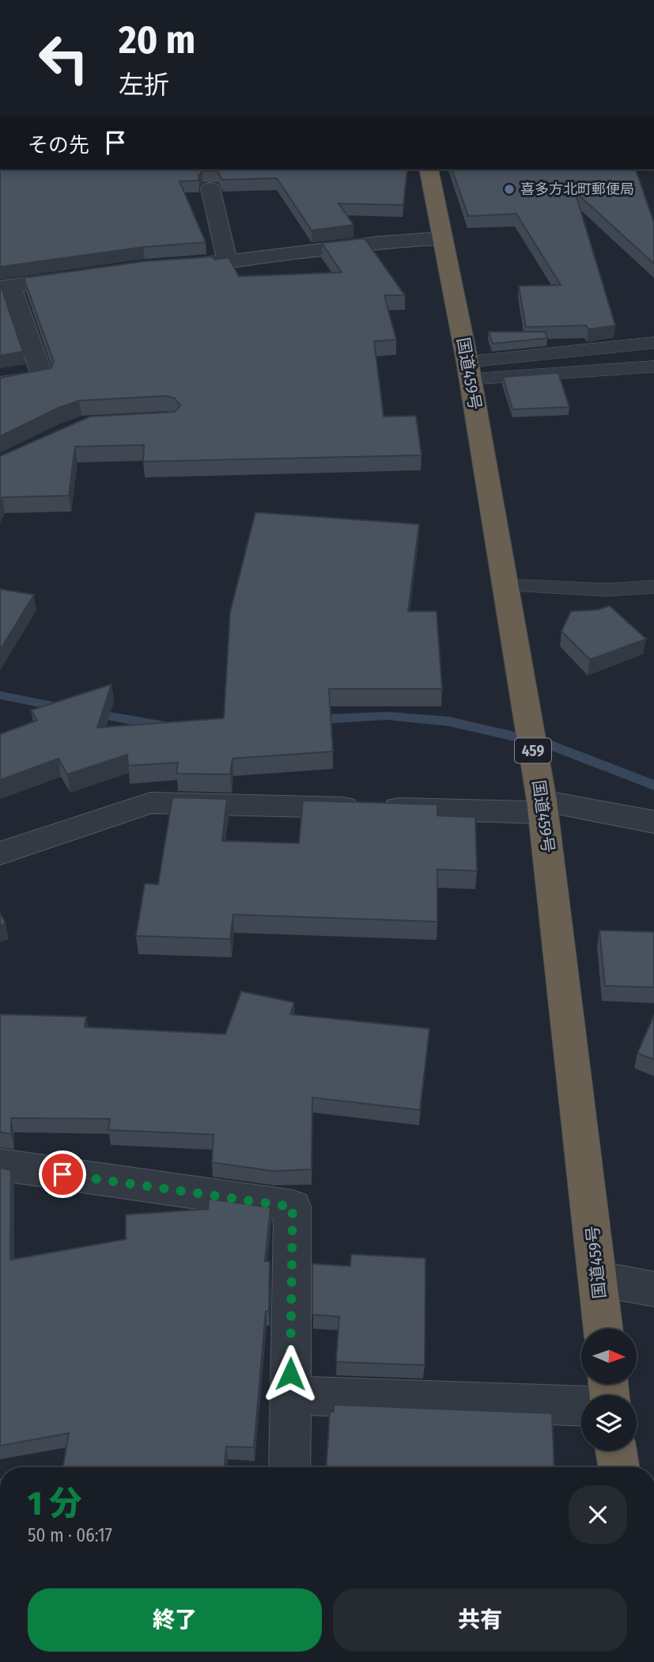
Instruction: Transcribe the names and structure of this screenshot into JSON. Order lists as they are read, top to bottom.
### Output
{
  "streets": {
    "highway": ["国道459号", "459"]
  },
  "places": ["喜多方北町郵便局"],
  "north": "right",
  "page": {
    "turn": ["20 m", "左折"],
    "then": "その先",
    "heading": ["1 分", "50 m · 06:17"],
    "buttons": ["終了", "共有"]
  }
}
